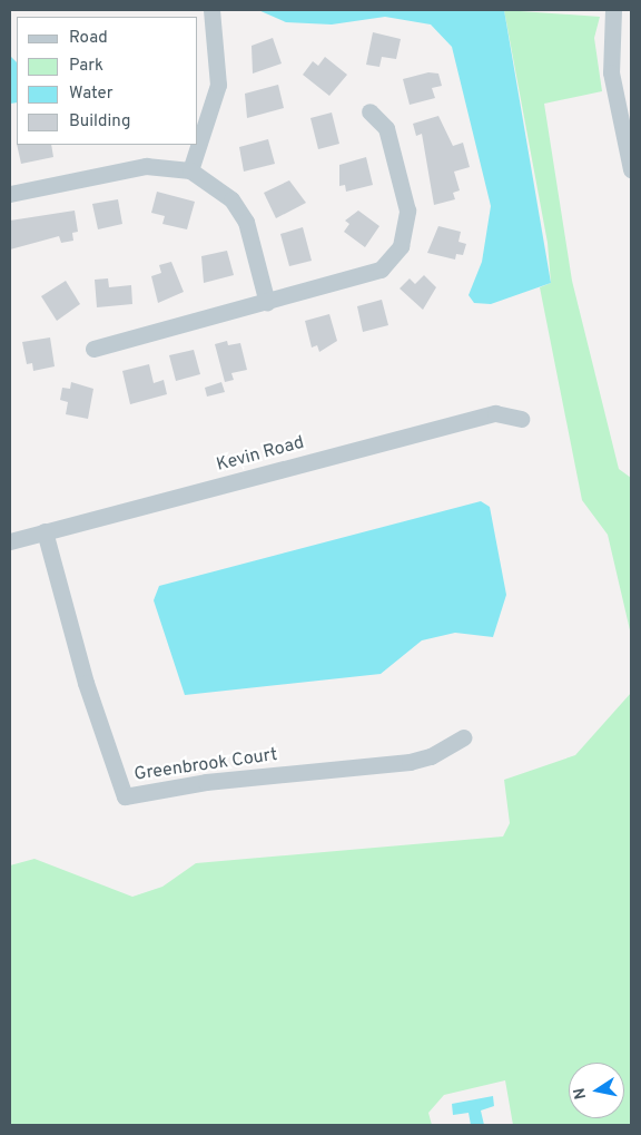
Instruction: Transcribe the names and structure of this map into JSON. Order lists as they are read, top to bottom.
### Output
{
  "streets": {
    "street": ["Kevin Road", "Greenbrook Court"]
  },
  "crossings": [
    ["Kevin Road", "Greenbrook Court"]
  ],
  "legend": [
    "Road",
    "Park",
    "Water",
    "Building"
  ],
  "north": "left"
}
